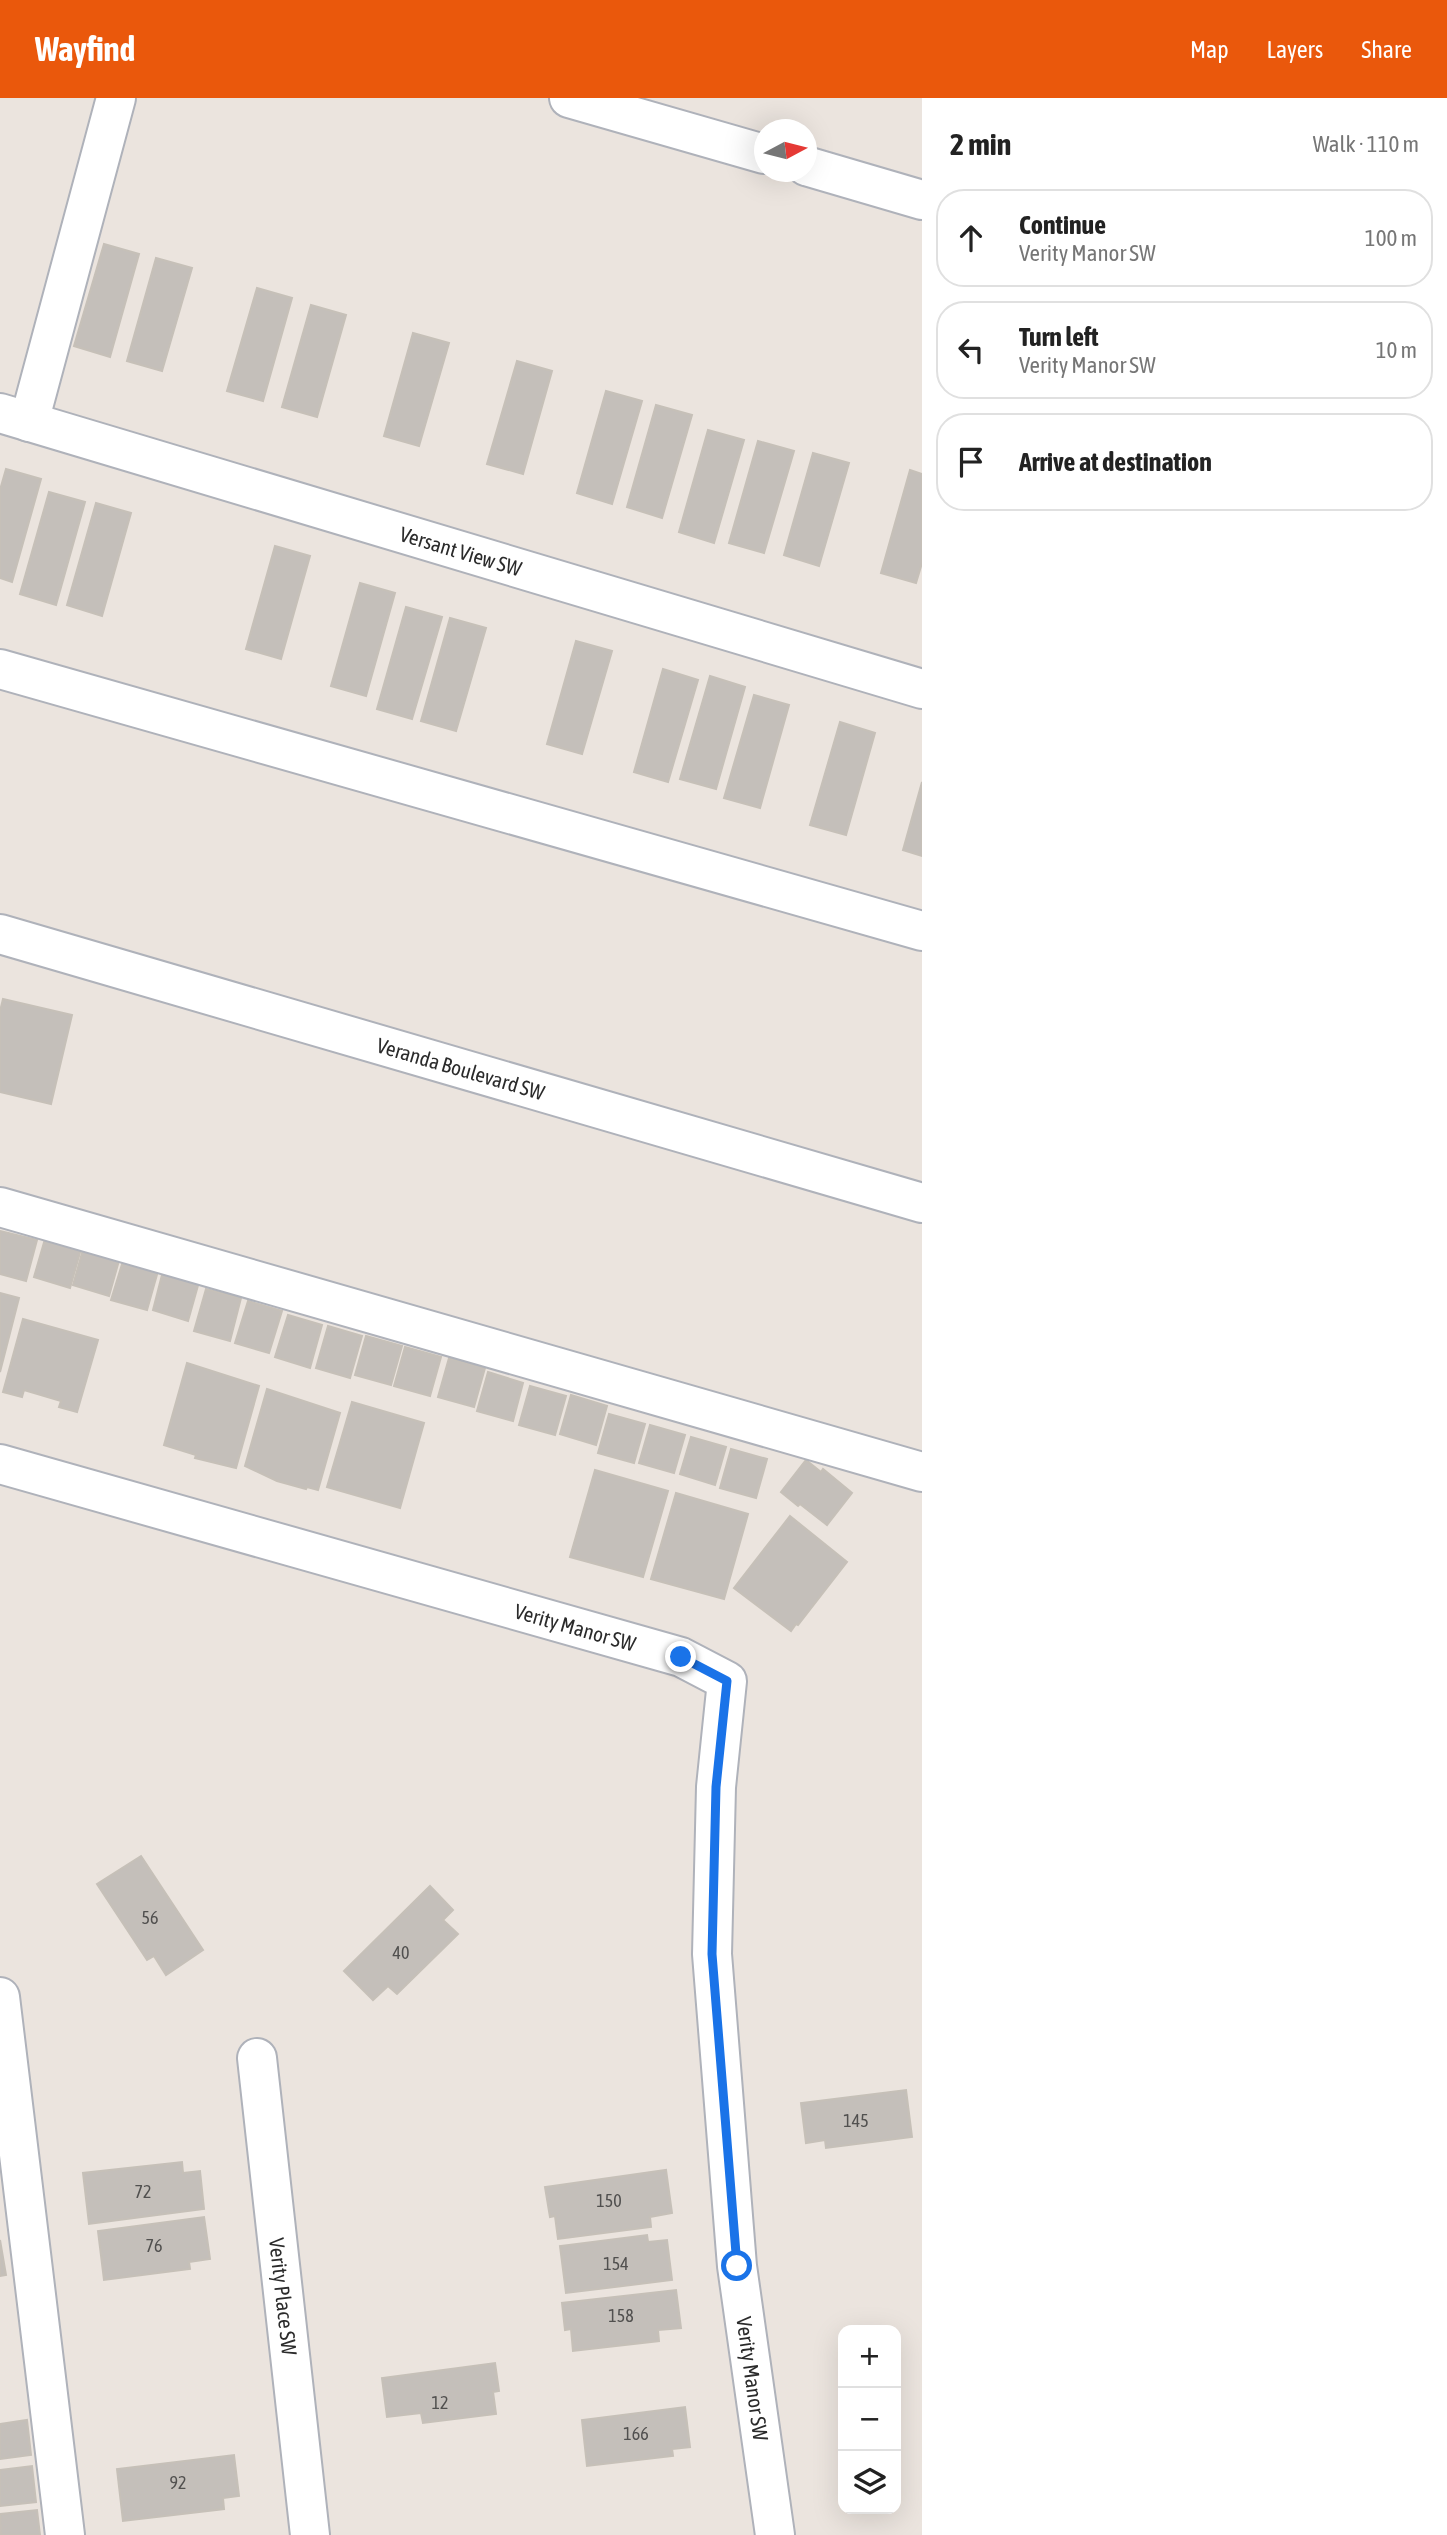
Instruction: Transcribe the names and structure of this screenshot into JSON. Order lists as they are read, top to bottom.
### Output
{
  "streets": {
    "street": [
      "Versant View SW",
      "Veranda Boulevard SW",
      "Verity Manor SW",
      "Verity Place SW"
    ]
  },
  "house_numbers": [
    "56",
    "40",
    "145",
    "72",
    "150",
    "76",
    "154",
    "158",
    "12",
    "166",
    "92"
  ],
  "north": "right",
  "page": {
    "header": "Wayfind",
    "nav": ["Map", "Layers", "Share"],
    "heading": ["2 min", "Walk · 110 m"],
    "list": [
      ["Continue", "Verity Manor SW", "100 m"],
      ["Turn left", "Verity Manor SW", "10 m"],
      "Arrive at destination"
    ],
    "map_buttons": ["+", "−"]
  }
}
